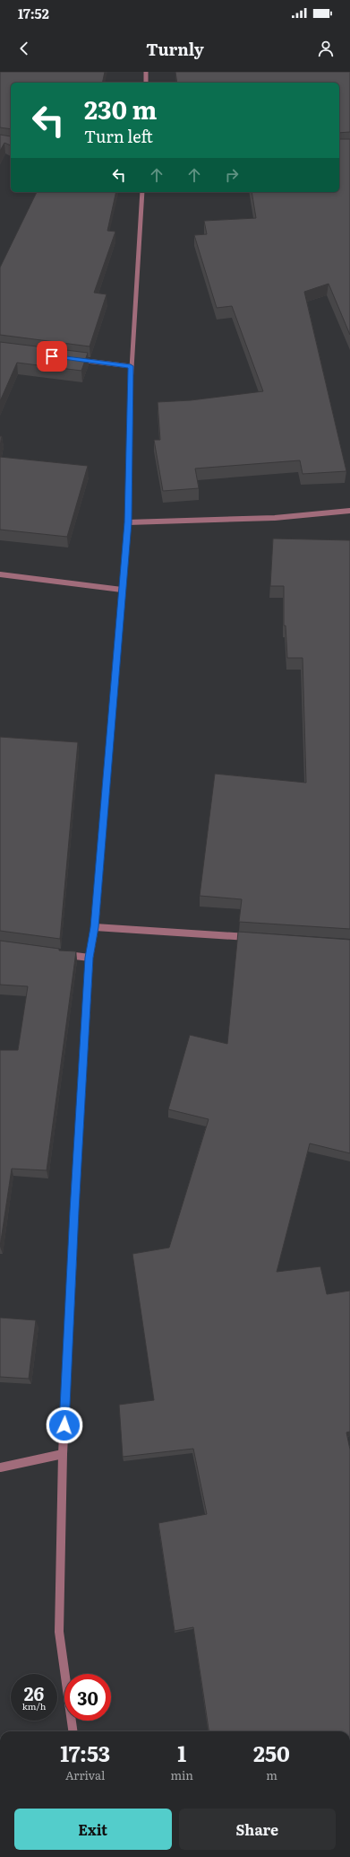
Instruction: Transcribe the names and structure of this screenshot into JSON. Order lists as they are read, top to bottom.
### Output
{
  "page": {
    "status": "17:52",
    "header": "Turnly",
    "turn": ["230 m", "Turn left"],
    "speed": "26 km/h",
    "limit": "30",
    "eta": [
      "17:53",
      "Arrival",
      "1",
      "min",
      "250",
      "m"
    ],
    "buttons": ["Exit", "Share"]
  }
}
